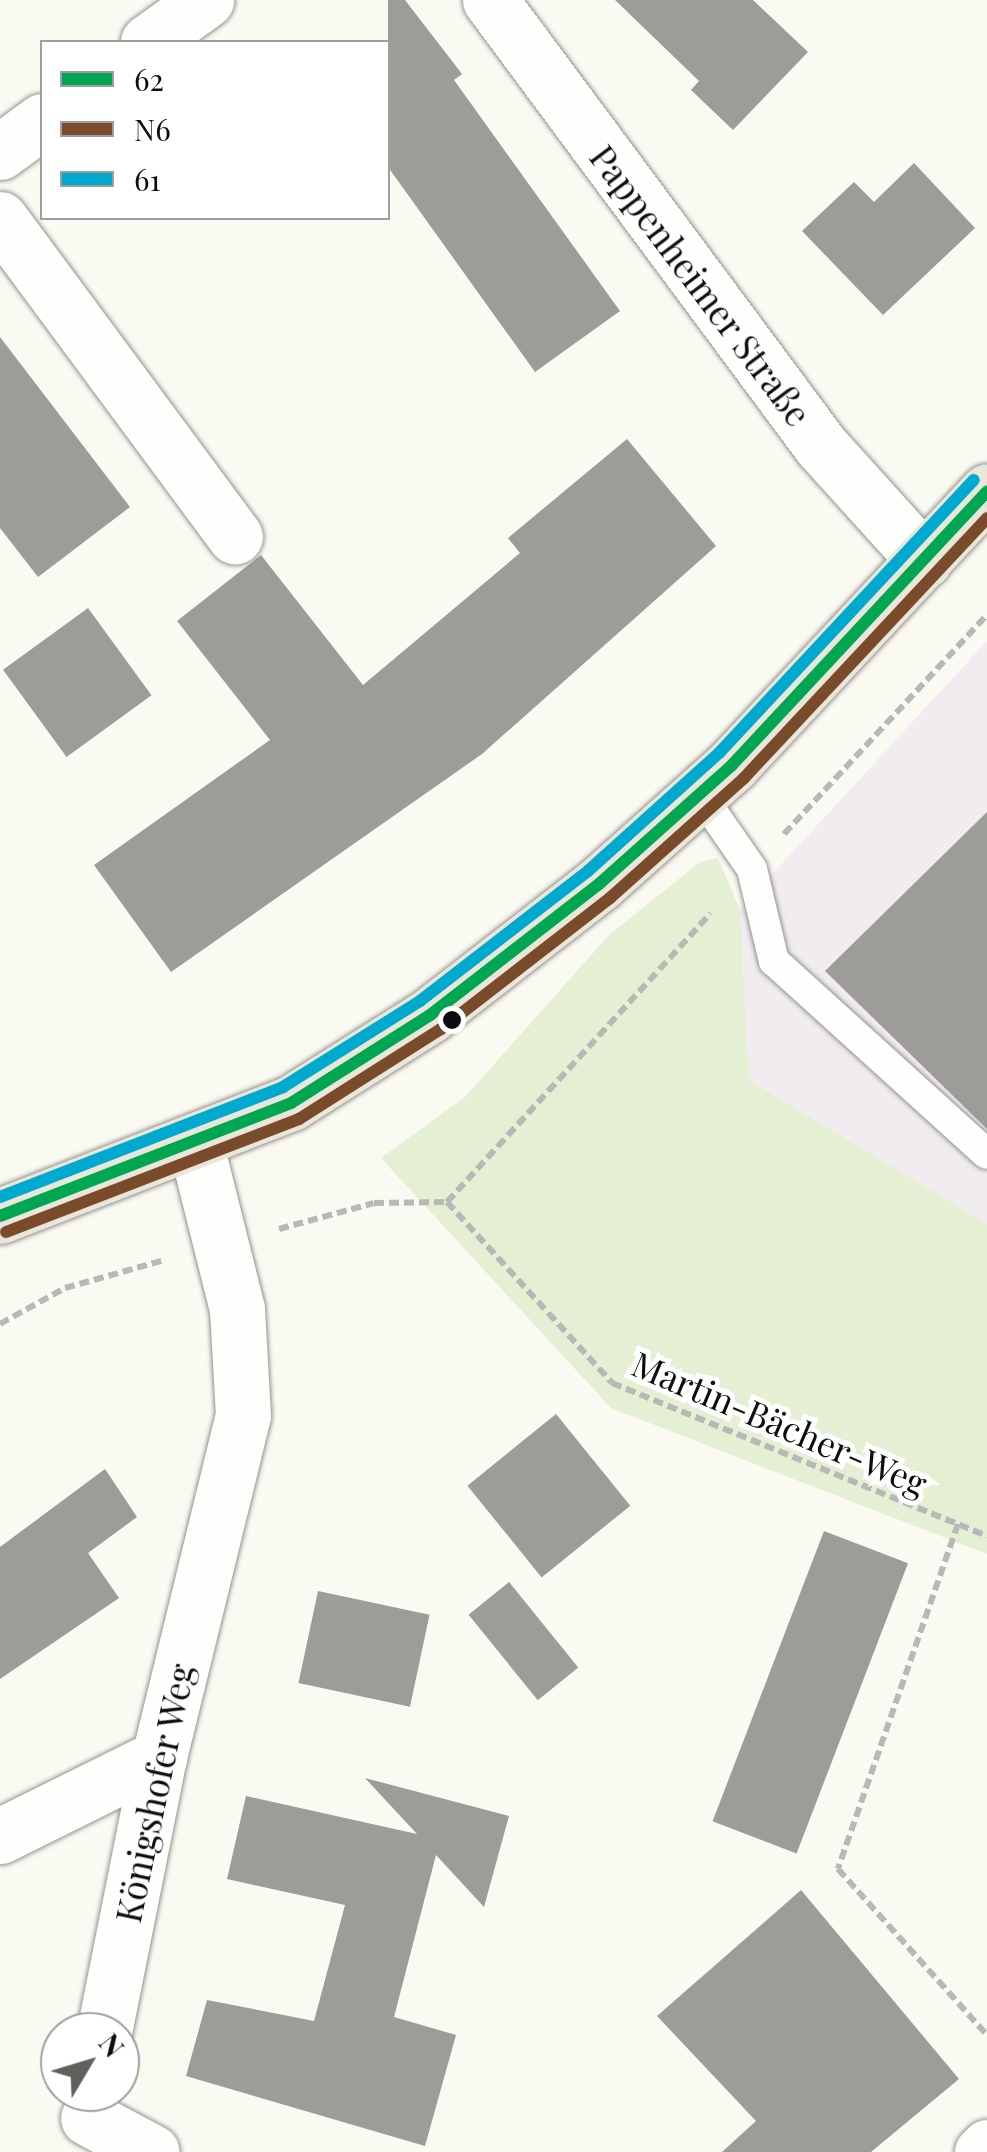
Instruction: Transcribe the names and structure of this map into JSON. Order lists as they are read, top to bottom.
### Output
{
  "streets": {
    "street": ["Pappenheimer Straße", "Königshofer Weg"],
    "path": ["Martin-Bächer-Weg"]
  },
  "lines": ["transit line 61", "transit line 62", "transit line N6"],
  "legend": ["62", "N6", "61"],
  "north": "top right"
}
